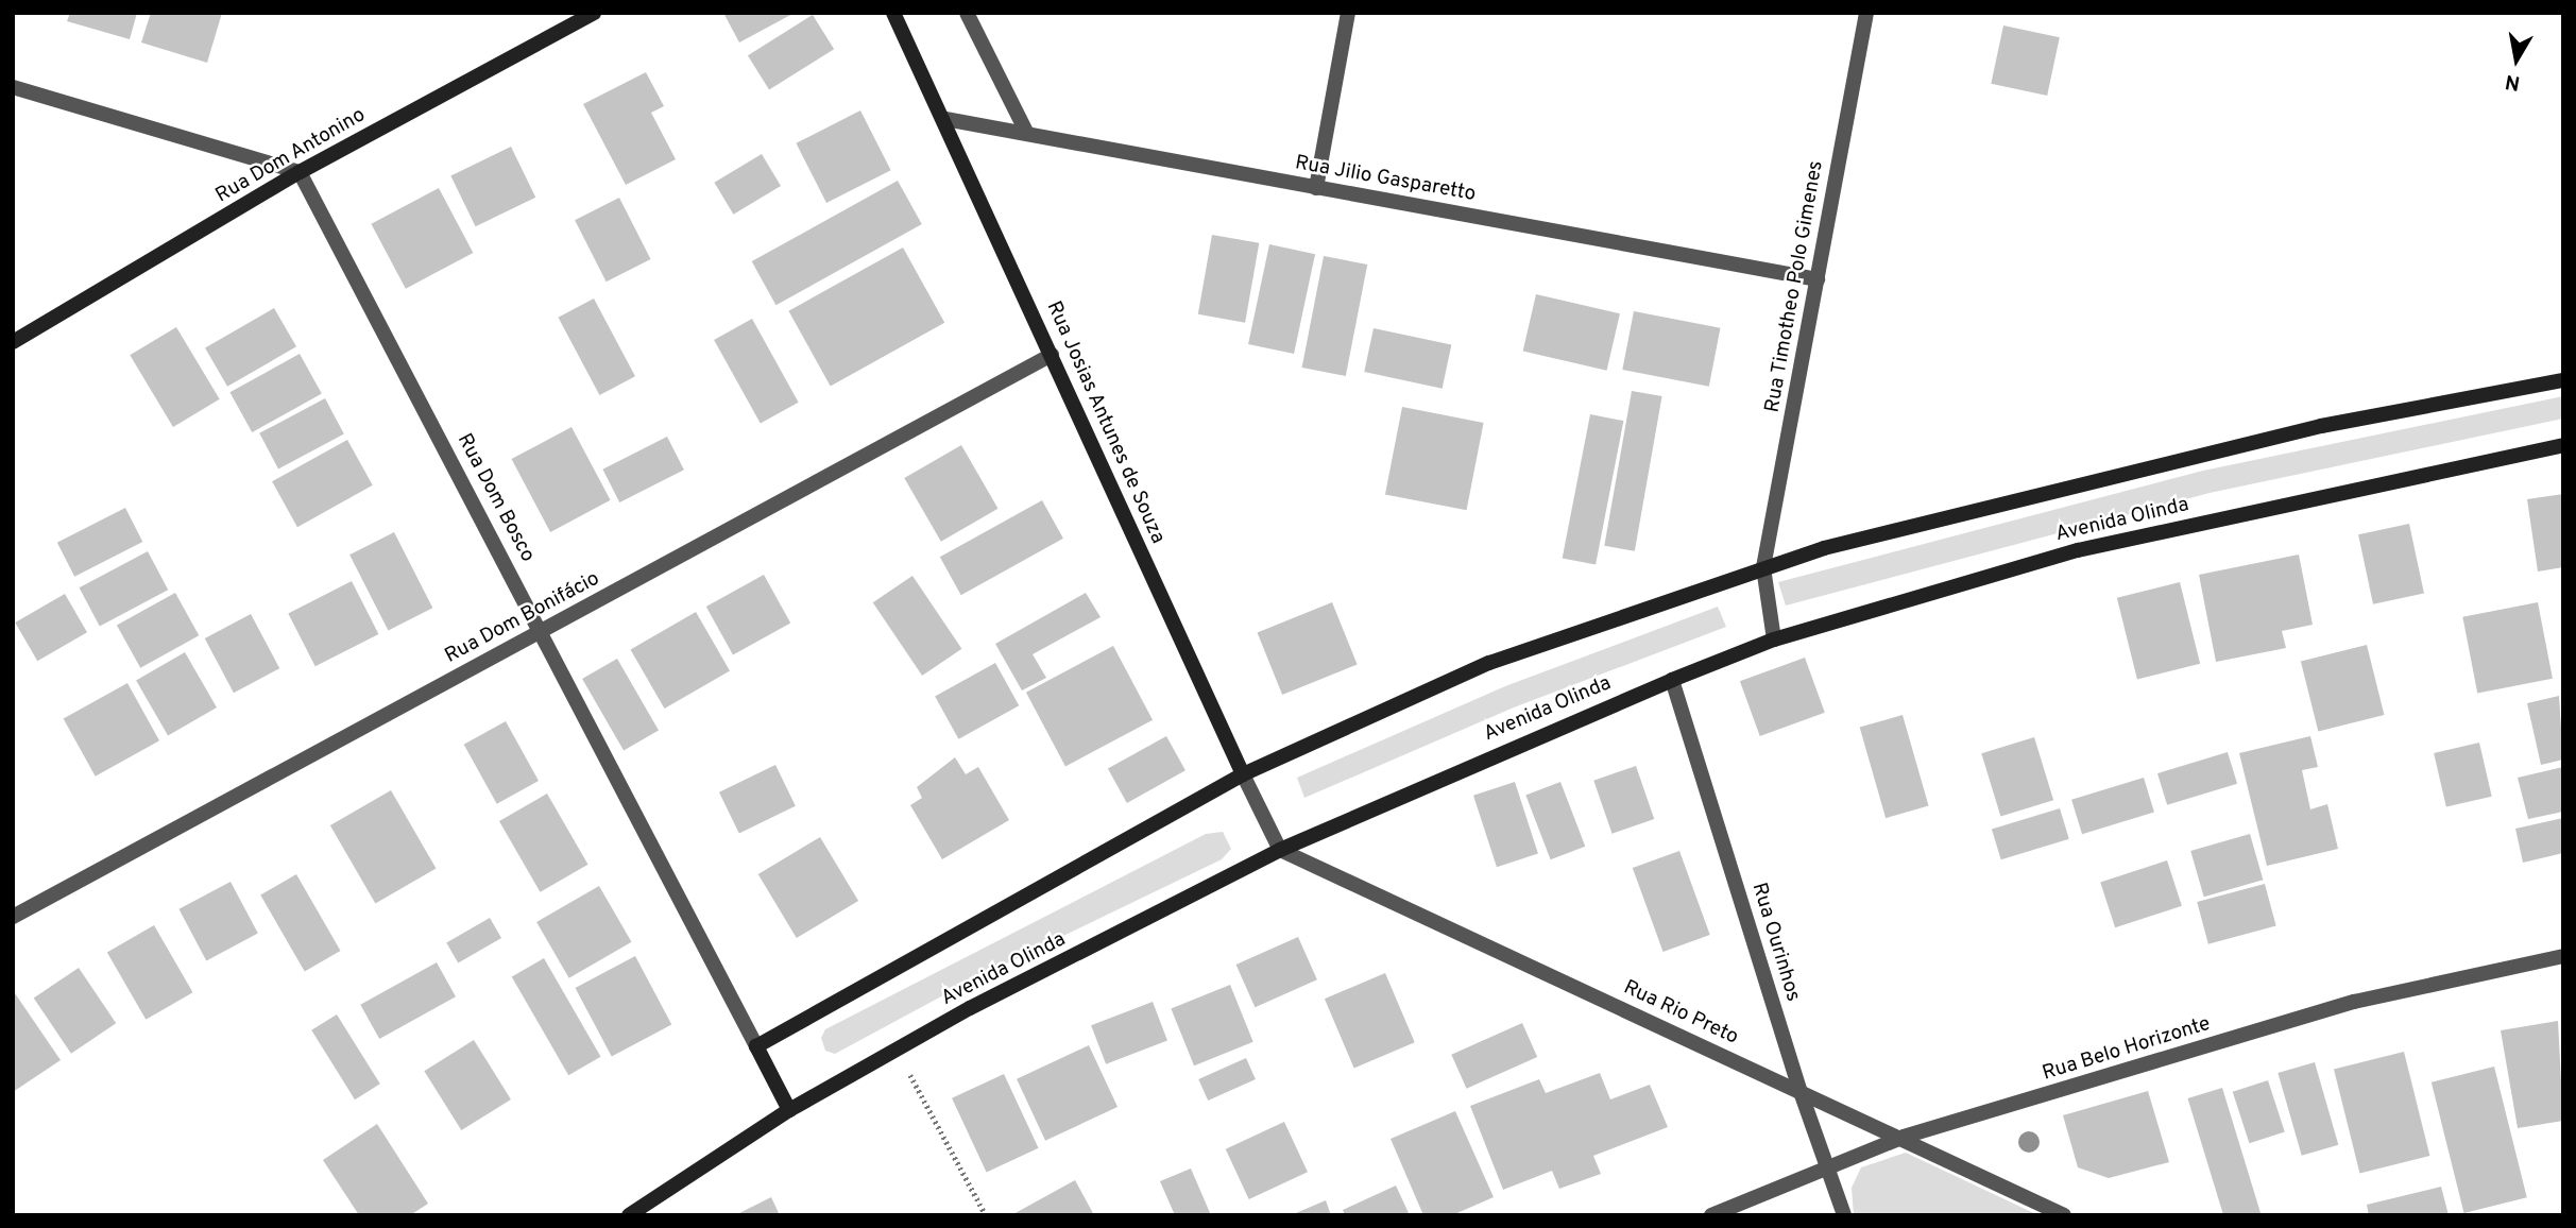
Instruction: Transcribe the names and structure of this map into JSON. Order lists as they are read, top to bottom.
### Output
{
  "streets": {
    "street": [
      "Rua Dom Antonino",
      "Rua Jilio Gasparetto",
      "Rua Timotheo Polo Gimenes",
      "Rua Josias Antunes de Souza",
      "Rua Dom Bosco",
      "Avenida Olinda",
      "Rua Dom Bonifácio",
      "Rua Ourinhos",
      "Rua Rio Preto",
      "Rua Belo Horizonte"
    ]
  },
  "crossings": [
    ["Rua Dom Antonino", "Rua Dom Bosco"],
    ["Rua Jilio Gasparetto", "Rua Timotheo Polo Gimenes"],
    ["Rua Jilio Gasparetto", "Rua Josias Antunes de Souza"],
    ["Rua Timotheo Polo Gimenes", "Avenida Olinda"],
    ["Rua Josias Antunes de Souza", "Avenida Olinda"],
    ["Rua Josias Antunes de Souza", "Rua Dom Bonifácio"],
    ["Rua Josias Antunes de Souza", "Rua Rio Preto"],
    ["Rua Dom Bosco", "Avenida Olinda"],
    ["Rua Dom Bosco", "Rua Dom Bonifácio"],
    ["Avenida Olinda", "Rua Ourinhos"],
    ["Avenida Olinda", "Rua Rio Preto"],
    ["Rua Ourinhos", "Rua Rio Preto"],
    ["Rua Ourinhos", "Rua Belo Horizonte"],
    ["Rua Rio Preto", "Rua Belo Horizonte"]
  ],
  "north": "bottom"
}
